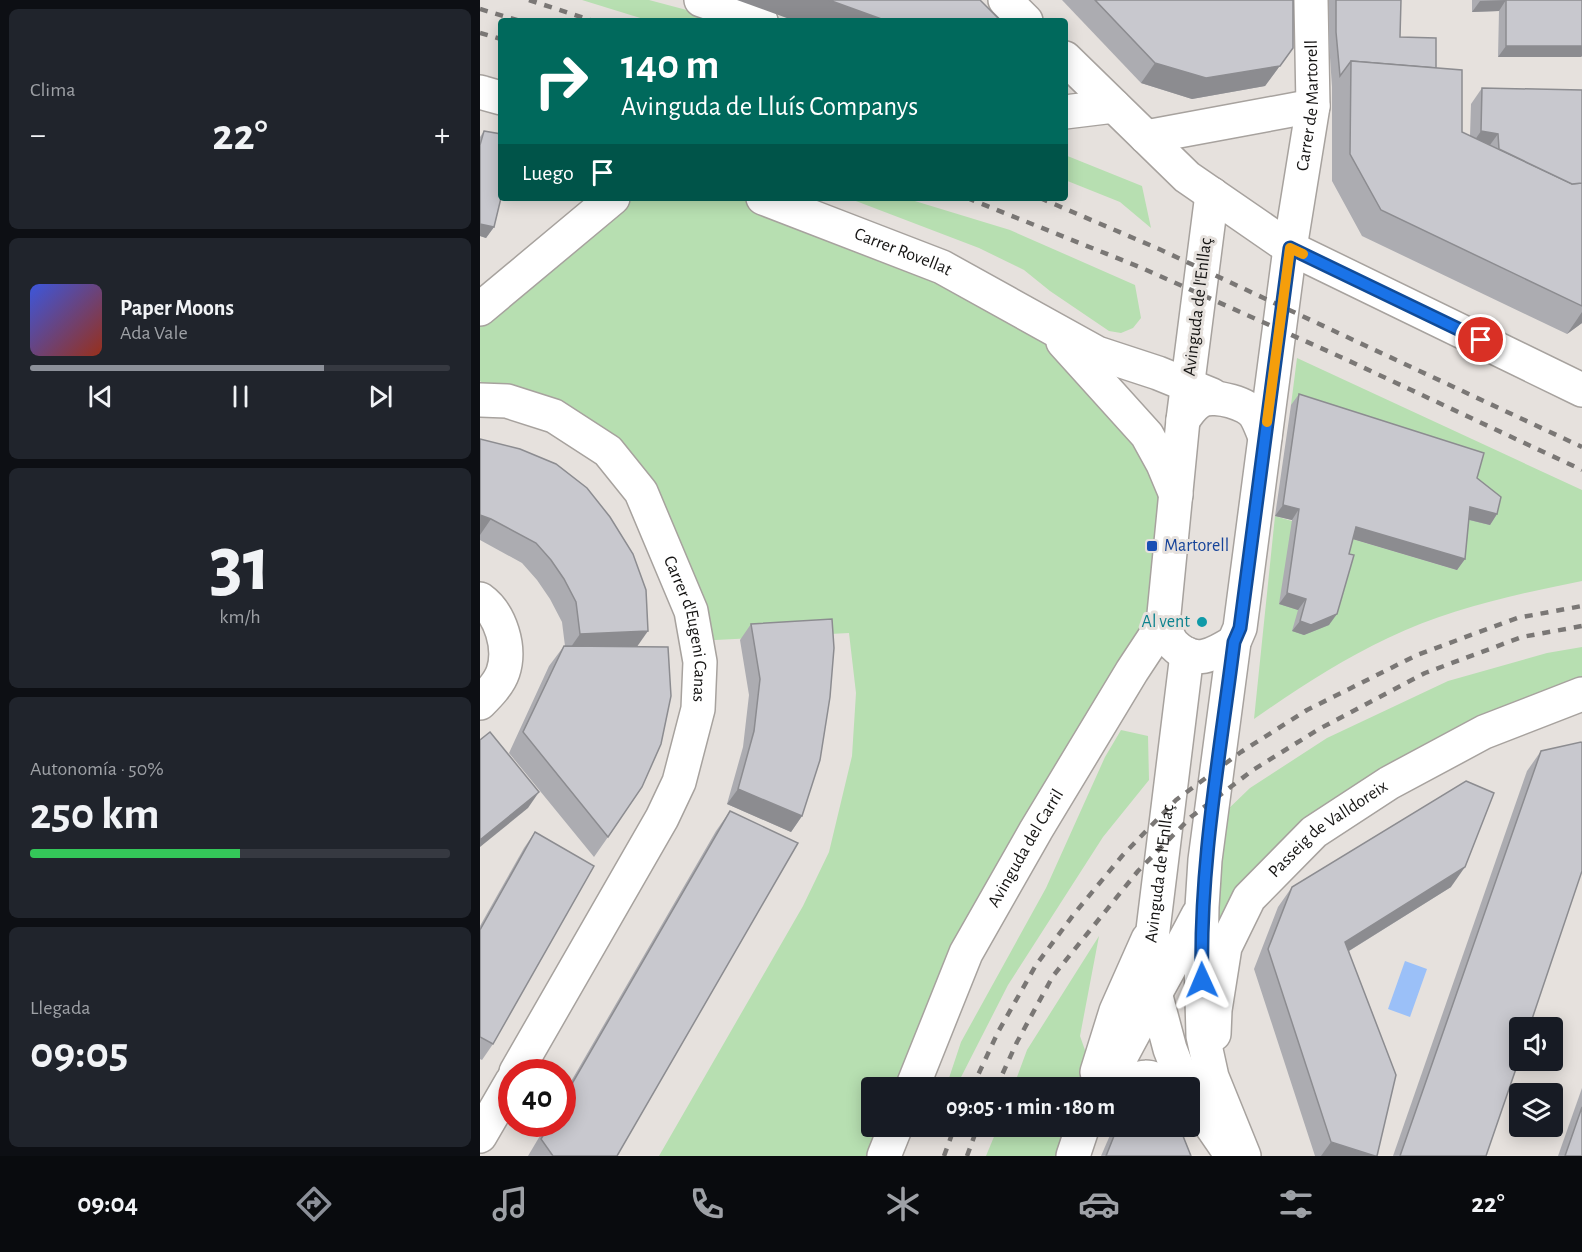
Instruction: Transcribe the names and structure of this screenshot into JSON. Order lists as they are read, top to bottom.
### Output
{
  "streets": {
    "street": [
      "Carrer de Martorell",
      "Carrer Rovellat",
      "Avinguda de l'Enllaç",
      "Carrer d'Eugeni Canas",
      "Passeig de Valldoreix",
      "Avinguda del Carril"
    ]
  },
  "crossings": [
    ["Carrer de Martorell", "Avinguda de l'Enllaç"],
    ["Carrer Rovellat", "Avinguda de l'Enllaç"],
    ["Avinguda de l'Enllaç", "Avinguda del Carril"]
  ],
  "places": {
    "transit": ["Martorell"],
    "other": ["Al vent"]
  },
  "page": {
    "tile": [
      "Clima",
      ["31", "km/h"],
      ["Autonomía · 50%", "250 km"],
      ["Llegada", "09:05"]
    ],
    "turn": ["140 m", "Avinguda de Lluís Companys"],
    "heat": ["−", "22°", "+"],
    "then": "Luego",
    "song": ["Paper Moons", "Ada Vale"],
    "limit": "40",
    "trip": "09:05 · 1 min · 180 m",
    "tabs": ["09:04", "22°"]
  }
}
